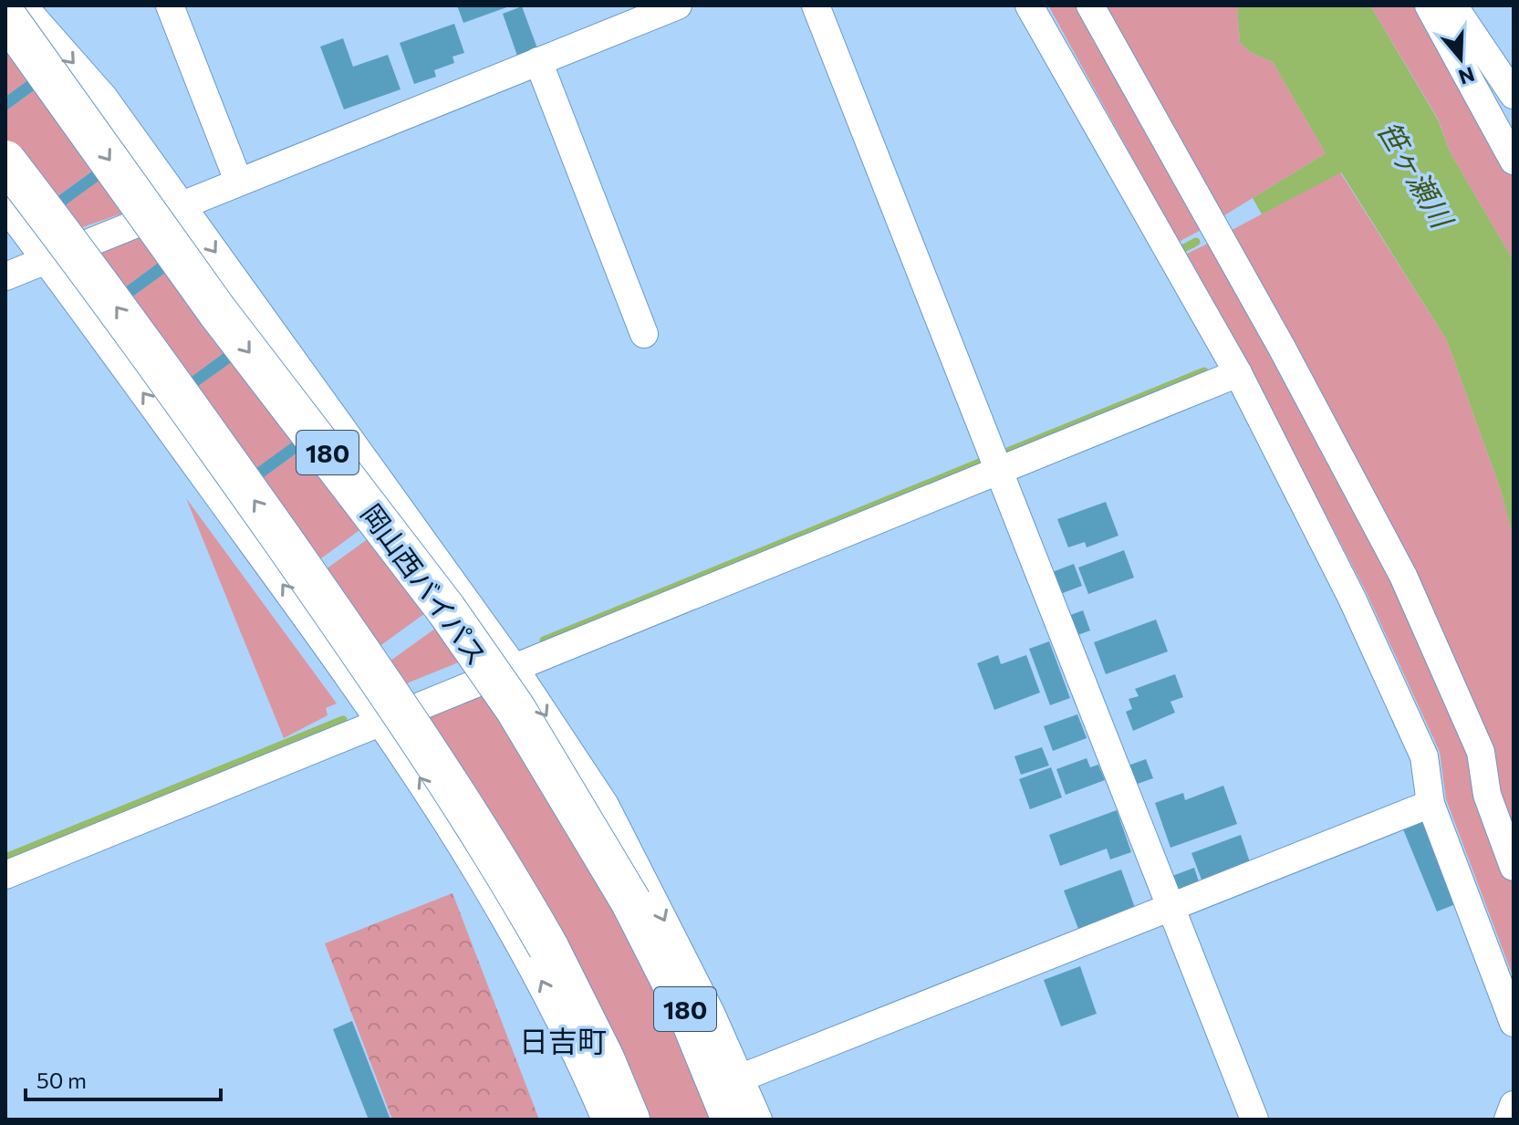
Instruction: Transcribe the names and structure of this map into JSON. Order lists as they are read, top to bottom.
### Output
{
  "streets": {
    "highway": ["180", "岡山西バイパス"]
  },
  "districts": ["日吉町"],
  "water": ["笹ヶ瀬川"],
  "scale_bar": "50 m",
  "north": "bottom"
}
